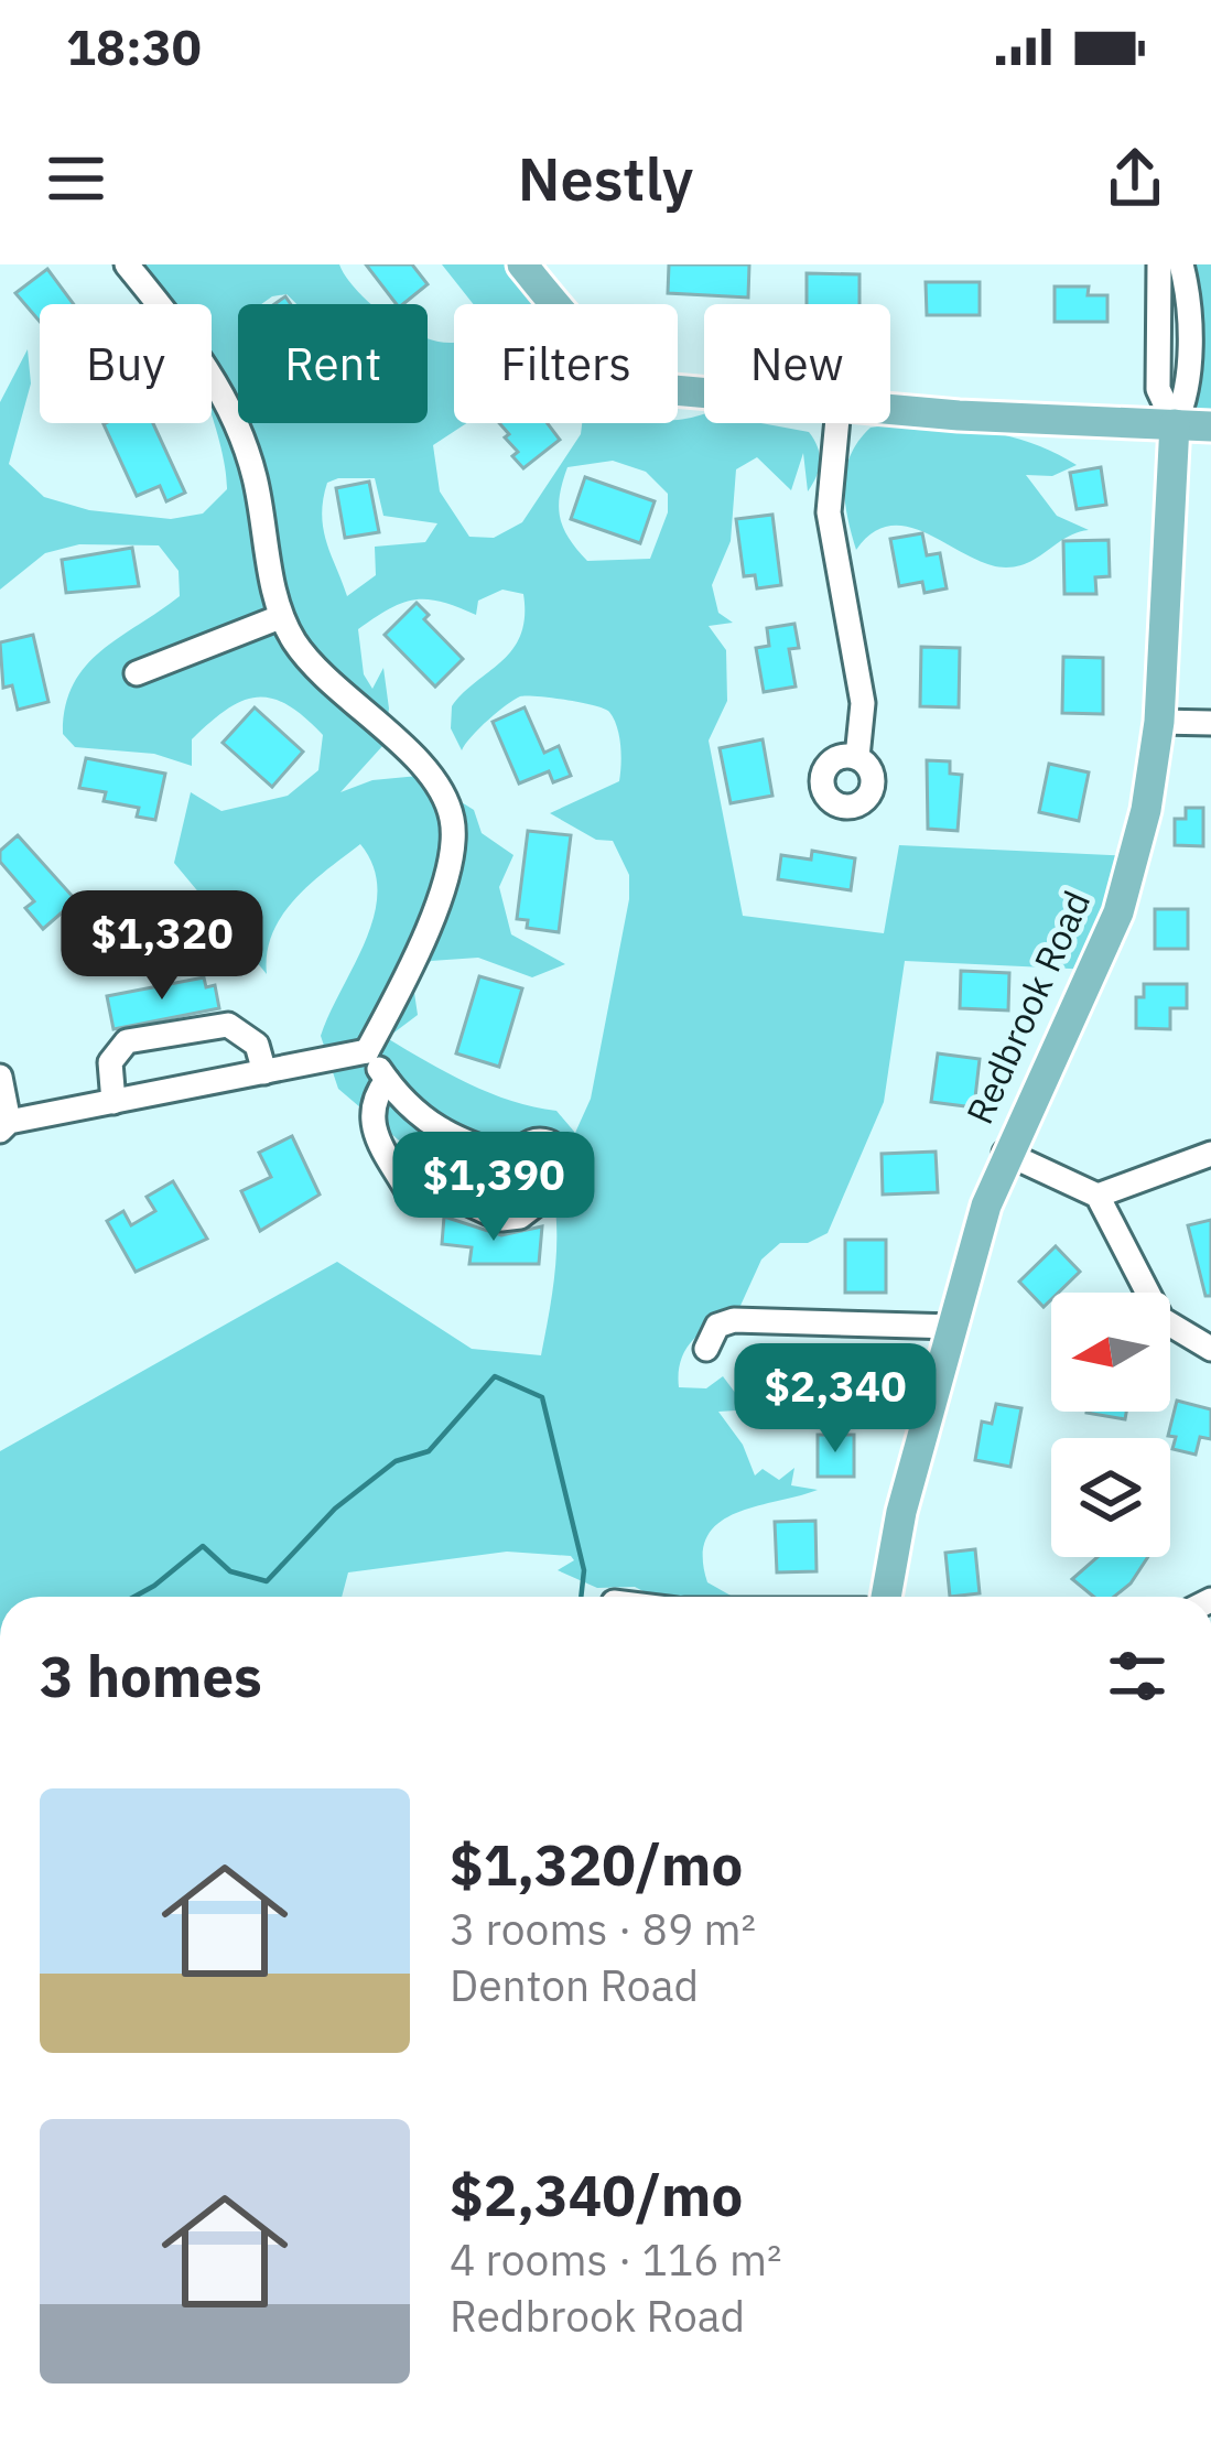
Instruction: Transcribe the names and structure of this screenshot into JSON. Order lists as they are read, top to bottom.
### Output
{
  "streets": {
    "main road": ["Redbrook Road"]
  },
  "north": "left",
  "page": {
    "status": "18:30",
    "header": "Nestly",
    "chip": [
      "Buy",
      "Rent",
      "Filters",
      "New"
    ],
    "price": ["$1,320", "$1,390", "$2,340"],
    "heading": "3 homes",
    "list": [
      {
        "name": "$1,320/mo",
        "note": "3 rooms · 89 m² · Denton Road"
      },
      {
        "name": "$2,340/mo",
        "note": "4 rooms · 116 m² · Redbrook Road"
      }
    ]
  }
}
